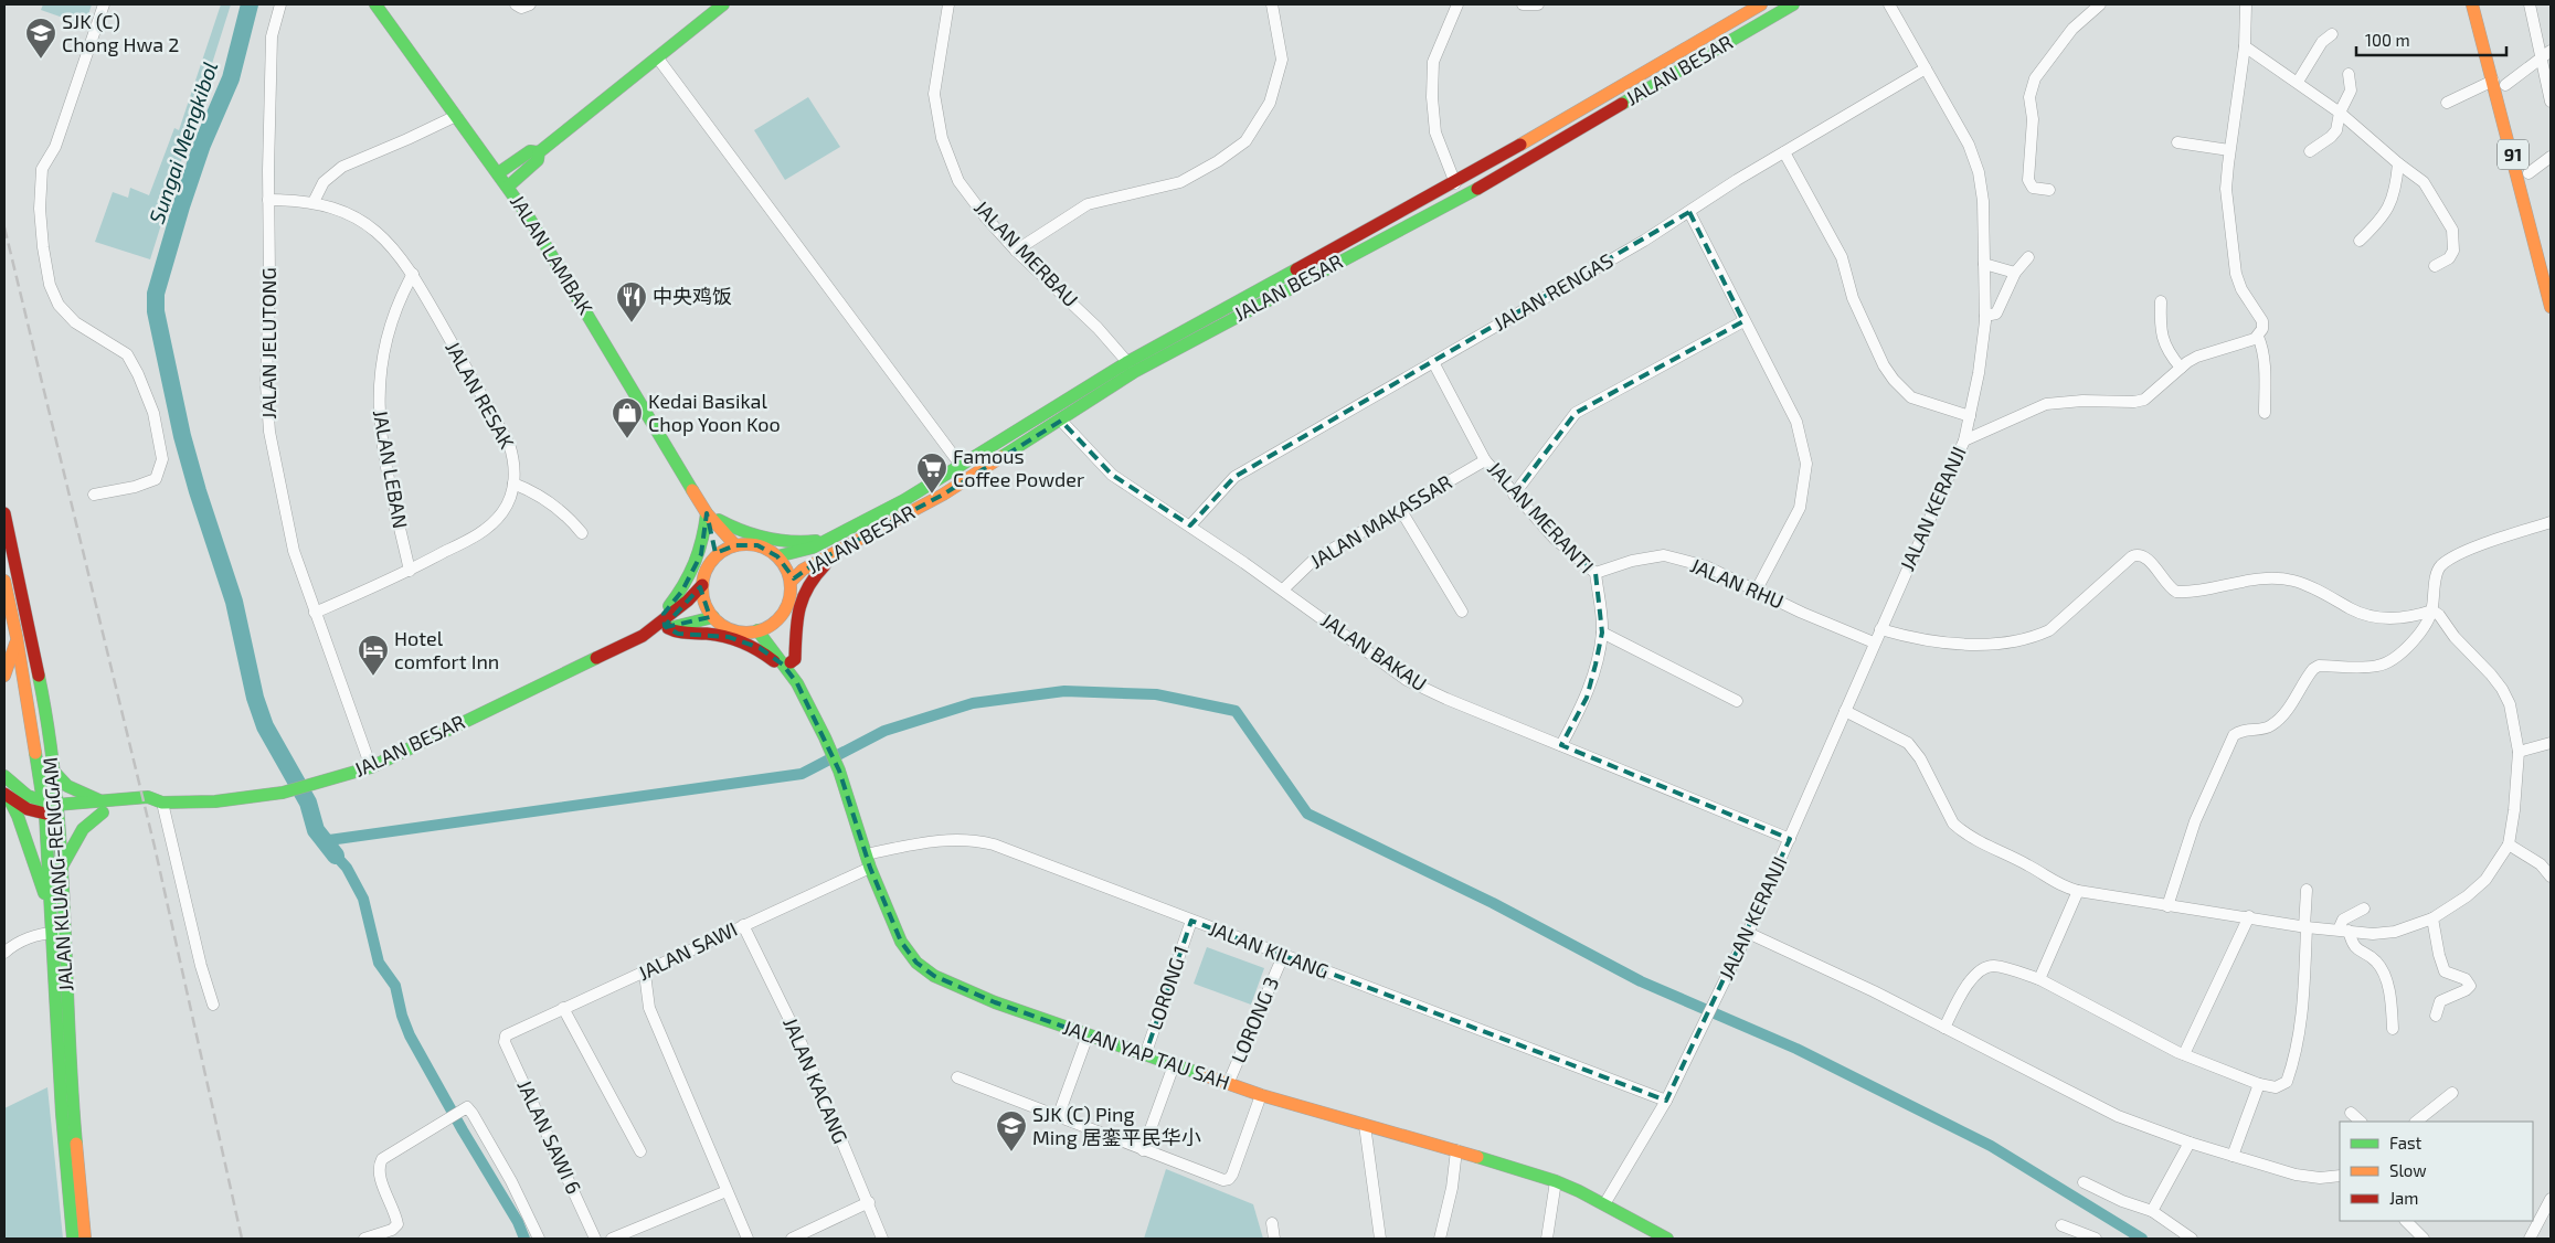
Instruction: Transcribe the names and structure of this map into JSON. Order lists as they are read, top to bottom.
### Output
{
  "streets": {
    "main road": [
      "JALAN BESAR",
      "91",
      "JALAN LAMBAK",
      "JALAN KLUANG-RENGGAM",
      "JALAN YAP TAU SAH"
    ],
    "street": [
      "JALAN MERBAU",
      "JALAN RENGAS",
      "JALAN JELUTONG",
      "JALAN RESAK",
      "JALAN LEBAN",
      "JALAN KERANJI",
      "JALAN MERANTI",
      "JALAN MAKASSAR",
      "JALAN RHU",
      "JALAN BAKAU",
      "JALAN KILANG",
      "JALAN SAWI",
      "LORONG 1",
      "LORONG 3",
      "JALAN KACANG",
      "JALAN SAWI 6"
    ]
  },
  "crossings": [
    ["JALAN BESAR", "JALAN MERBAU"],
    ["JALAN BESAR", "JALAN JELUTONG"],
    ["JALAN BESAR", "JALAN BAKAU"],
    ["JALAN BESAR", "JALAN KLUANG-RENGGAM"],
    ["JALAN BESAR", "JALAN YAP TAU SAH"],
    ["JALAN RENGAS", "JALAN KERANJI"],
    ["JALAN RENGAS", "JALAN MERANTI"],
    ["JALAN RENGAS", "JALAN BAKAU"],
    ["JALAN JELUTONG", "JALAN RESAK"],
    ["JALAN RESAK", "JALAN LEBAN"],
    ["JALAN KERANJI", "JALAN RHU"],
    ["JALAN KERANJI", "JALAN BAKAU"],
    ["JALAN KERANJI", "JALAN KILANG"],
    ["JALAN MERANTI", "JALAN MAKASSAR"],
    ["JALAN MERANTI", "JALAN RHU"],
    ["JALAN MERANTI", "JALAN BAKAU"],
    ["JALAN MAKASSAR", "JALAN BAKAU"],
    ["JALAN KILANG", "LORONG 1"],
    ["JALAN KILANG", "LORONG 3"],
    ["JALAN KILANG", "JALAN YAP TAU SAH"],
    ["JALAN SAWI", "JALAN YAP TAU SAH"],
    ["JALAN SAWI", "JALAN KACANG"],
    ["JALAN SAWI", "JALAN SAWI 6"],
    ["LORONG 1", "JALAN YAP TAU SAH"],
    ["LORONG 3", "JALAN YAP TAU SAH"]
  ],
  "water": ["Sungai Mengkibol"],
  "places": {
    "school or university": ["SJK (C) Chong Hwa 2", "SJK (C) Ping Ming 居銮平民华小"],
    "restaurant": ["中央鸡饭"],
    "shop": ["Kedai Basikal Chop Yoon Koo"],
    "supermarket": ["Famous Coffee Powder"],
    "hotel": ["Hotel comfort Inn"]
  },
  "legend": ["Fast", "Slow", "Jam"],
  "scale_bar": "100 m"
}
